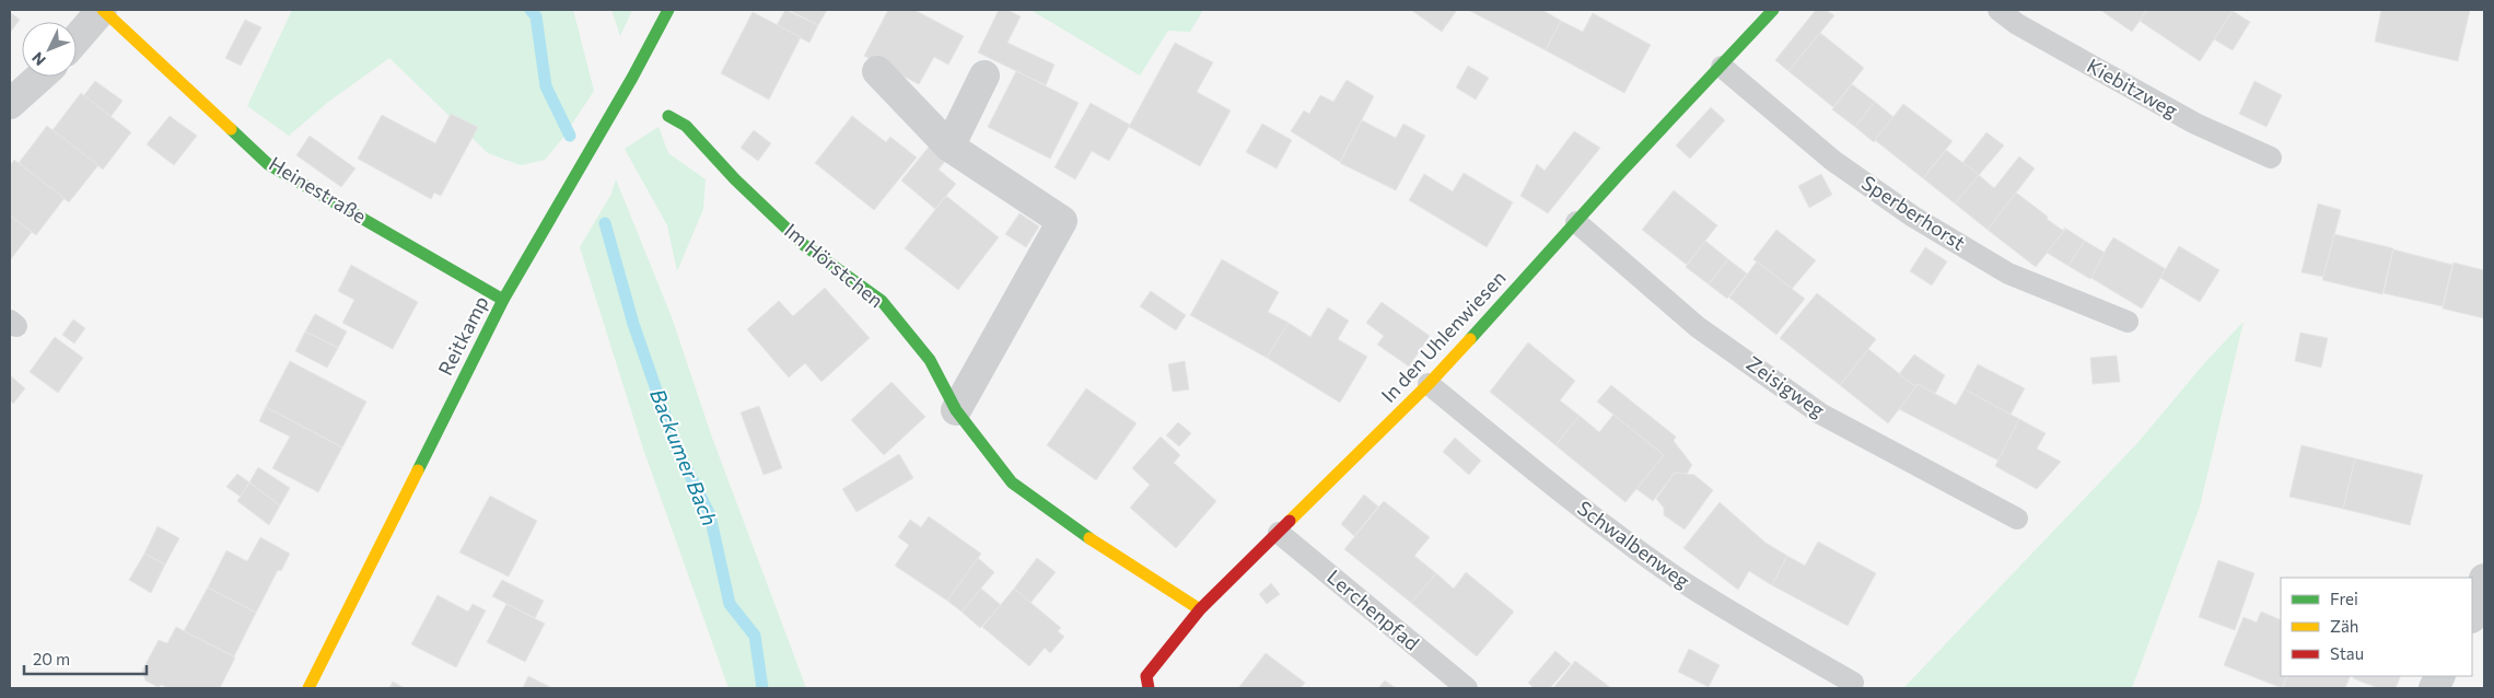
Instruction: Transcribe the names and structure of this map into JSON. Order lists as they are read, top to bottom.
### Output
{
  "streets": {
    "street": [
      "Heinestraße",
      "Im Hörstchen",
      "Reitkamp",
      "In den Uhlenwiesen"
    ],
    "lane": [
      "Kiebitzweg",
      "Sperberhorst",
      "Zeisigweg",
      "Schwalbenweg",
      "Lerchenpfad"
    ]
  },
  "crossings": [
    ["Heinestraße", "Reitkamp"],
    ["Sperberhorst", "In den Uhlenwiesen"],
    ["Im Hörstchen", "In den Uhlenwiesen"],
    ["In den Uhlenwiesen", "Zeisigweg"],
    ["In den Uhlenwiesen", "Schwalbenweg"],
    ["In den Uhlenwiesen", "Lerchenpfad"]
  ],
  "water": ["Backumer Bach"],
  "legend": ["Frei", "Zäh", "Stau"],
  "scale_bar": "20 m",
  "north": "bottom left"
}
